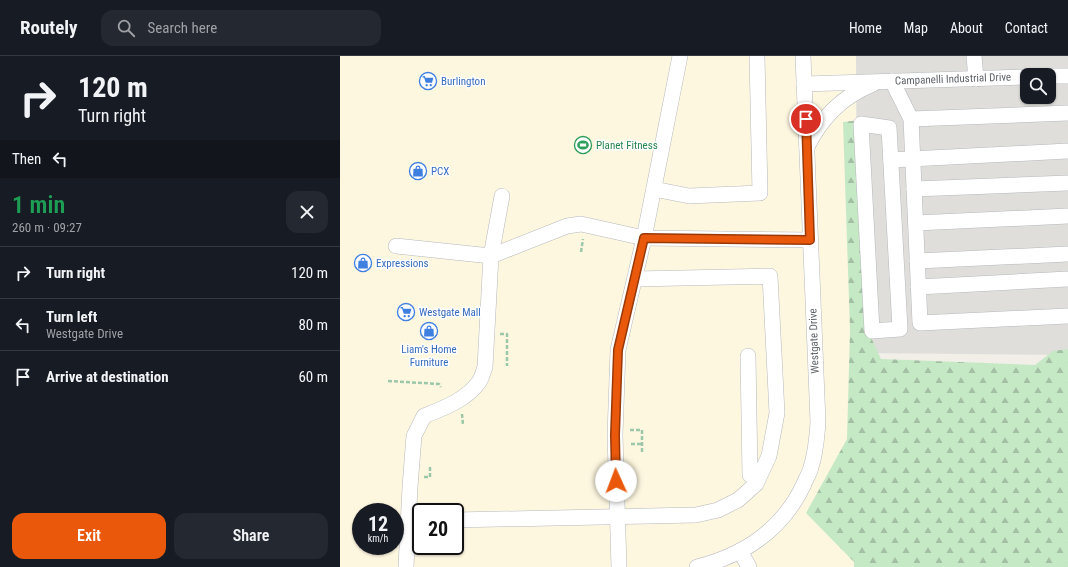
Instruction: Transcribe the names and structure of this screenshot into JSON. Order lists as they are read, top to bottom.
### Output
{
  "streets": {
    "street": ["Campanelli Industrial Drive", "Westgate Drive"]
  },
  "crossings": [
    ["Campanelli Industrial Drive", "Westgate Drive"]
  ],
  "places": {
    "supermarket": ["Burlington", "Westgate Mall"],
    "sports": ["Planet Fitness"],
    "shop": ["PCX", "Expressions", "Liam's Home Furniture"]
  },
  "page": {
    "header": "Routely",
    "search": "Search here",
    "nav": [
      "Home",
      "Map",
      "About",
      "Contact"
    ],
    "turn": ["120 m", "Turn right"],
    "then": "Then",
    "heading": ["1 min", "260 m · 09:27"],
    "list": [
      {
        "name": "Turn right",
        "value": "120 m"
      },
      {
        "name": "Turn left",
        "note": "Westgate Drive",
        "value": "80 m"
      },
      {
        "name": "Arrive at destination",
        "value": "60 m"
      }
    ],
    "speed": "12 km/h",
    "limit": "20",
    "buttons": ["Exit", "Share"]
  }
}
